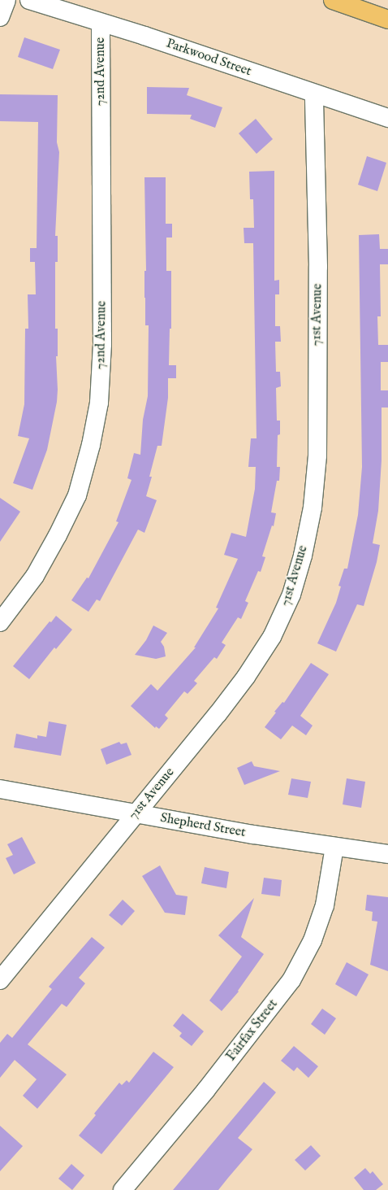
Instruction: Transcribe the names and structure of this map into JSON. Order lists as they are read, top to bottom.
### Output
{
  "streets": {
    "street": [
      "Parkwood Street",
      "72nd Avenue",
      "71st Avenue",
      "Shepherd Street",
      "Fairfax Street"
    ]
  },
  "crossings": [
    ["Parkwood Street", "72nd Avenue"],
    ["Parkwood Street", "71st Avenue"],
    ["71st Avenue", "Shepherd Street"],
    ["Shepherd Street", "Fairfax Street"]
  ]
}
